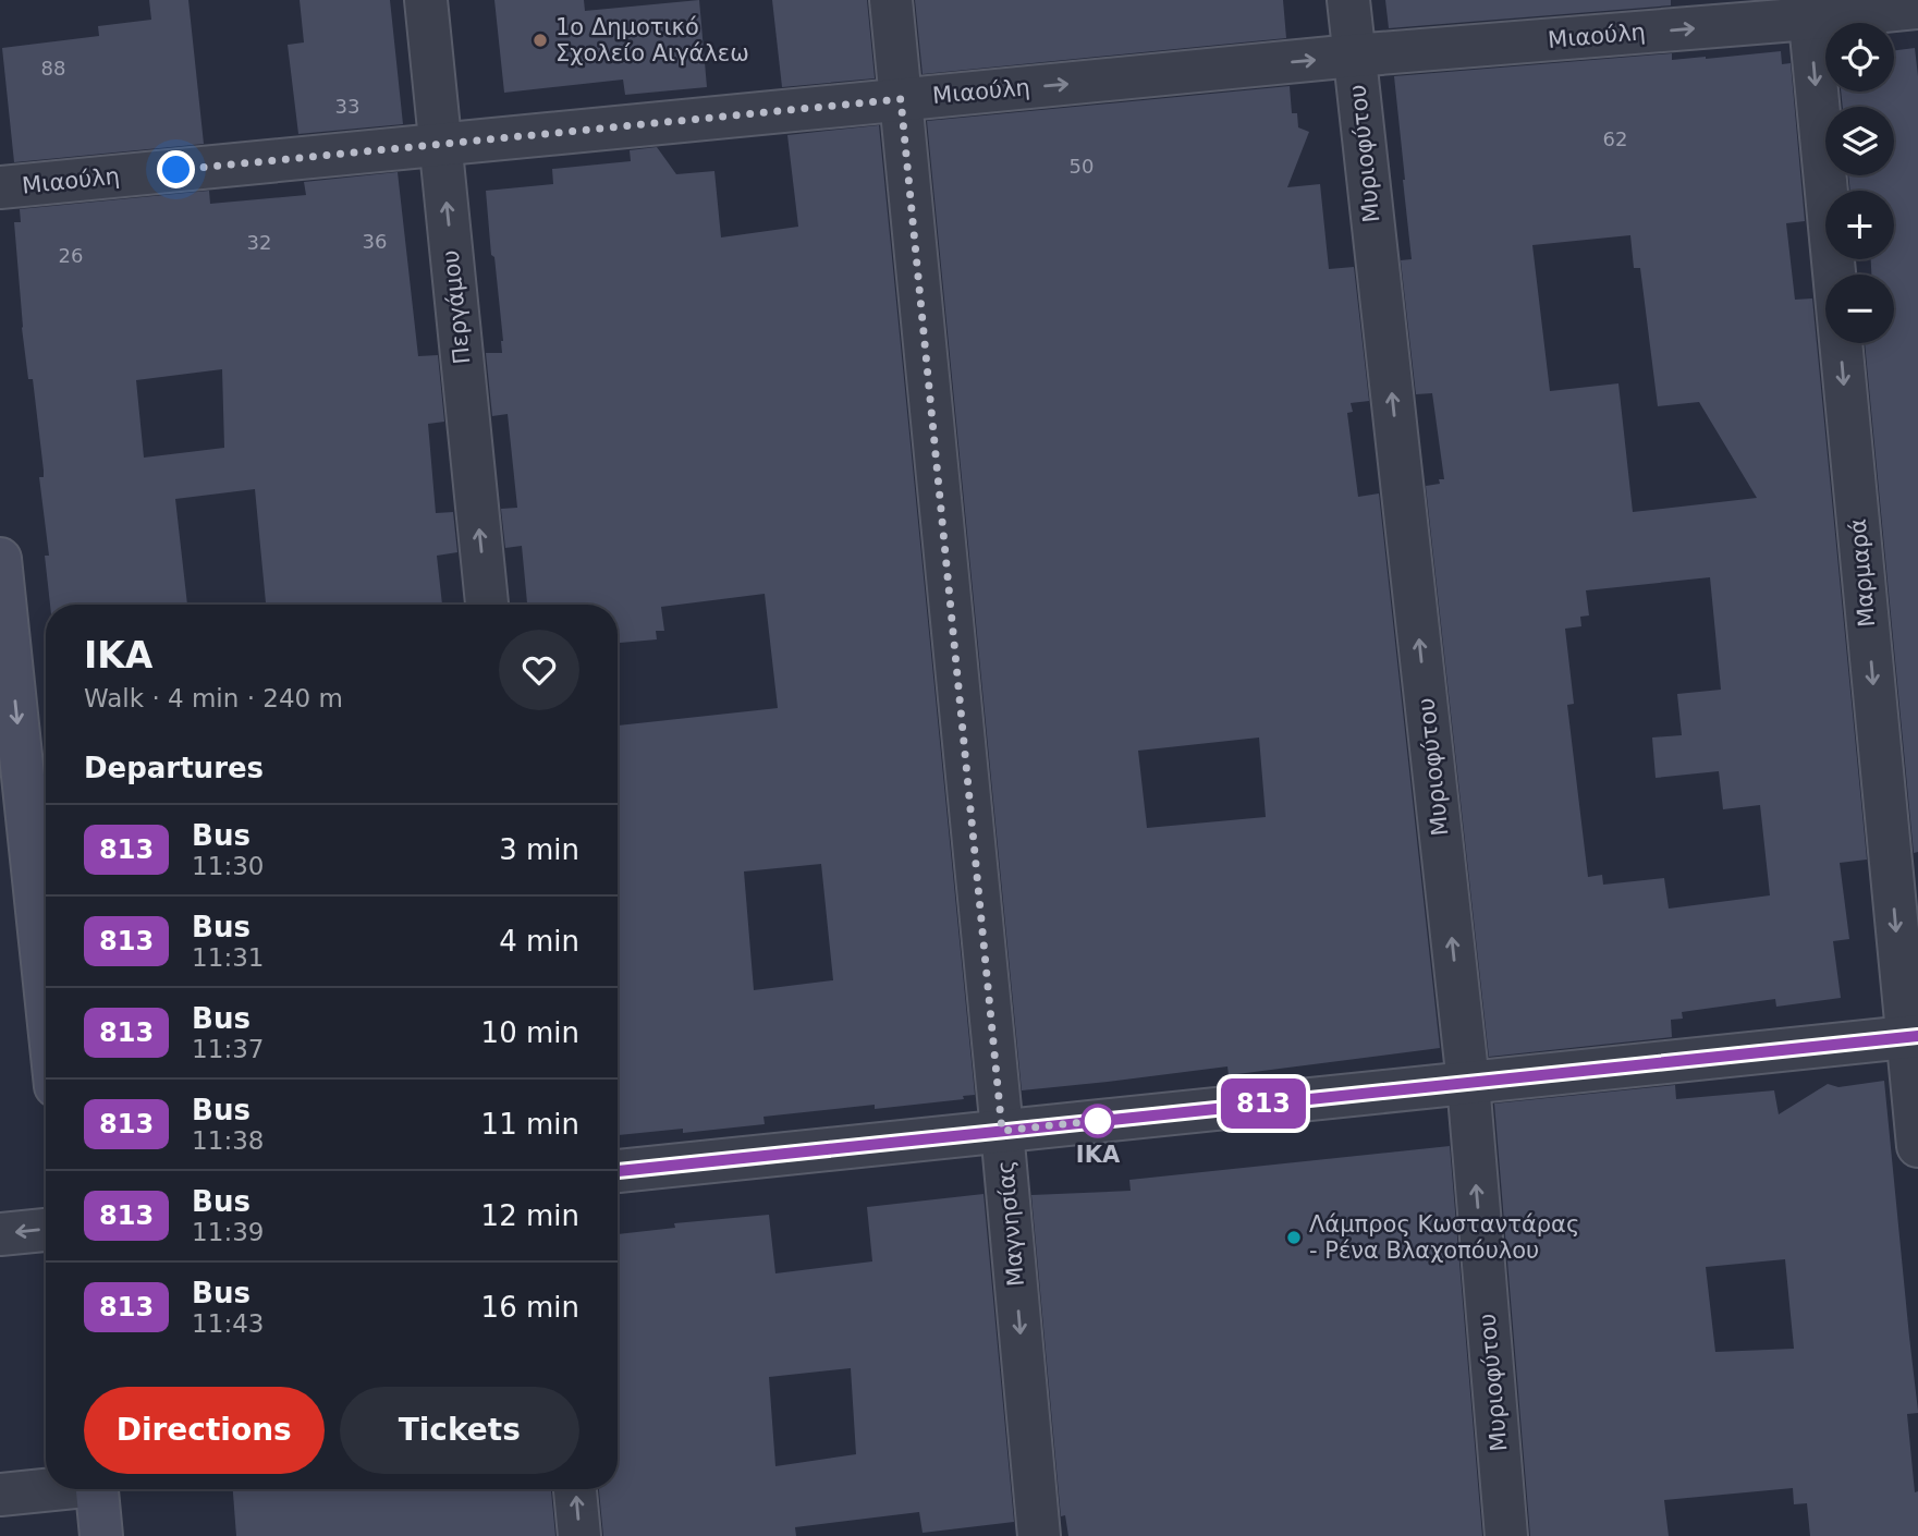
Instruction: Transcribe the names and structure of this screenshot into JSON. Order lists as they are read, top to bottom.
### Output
{
  "streets": {
    "street": [
      "Μιαούλη",
      "Μυριοφύτου",
      "Περγάμου",
      "Μαρμαρά",
      "Μαγνησίας"
    ]
  },
  "crossings": [
    ["Μιαούλη", "Μυριοφύτου"],
    ["Μιαούλη", "Περγάμου"],
    ["Μιαούλη", "Μαρμαρά"],
    ["Μιαούλη", "Μαγνησίας"]
  ],
  "one_way": [
    "Μιαούλη",
    "Μυριοφύτου",
    "Περγάμου",
    "Μαρμαρά"
  ],
  "places": ["1ο Δημοτικό Σχολείο Αιγάλεω", "ΙΚΑ", "Λάμπρος Κωσταντάρας - Ρένα Βλαχοπόυλου"],
  "lines": ["bus line 813"],
  "house_numbers": [
    "88",
    "33",
    "62",
    "50",
    "36",
    "32",
    "26"
  ],
  "page": {
    "on_map": "813",
    "map_buttons": ["+", "−"],
    "heading": [
      ["ΙΚΑ", "Walk · 4 min · 240 m"],
      "Departures"
    ],
    "list": [
      {
        "mark": "813",
        "name": "Bus",
        "note": "11:30",
        "value": "3 min"
      },
      {
        "mark": "813",
        "name": "Bus",
        "note": "11:31",
        "value": "4 min"
      },
      {
        "mark": "813",
        "name": "Bus",
        "note": "11:37",
        "value": "10 min"
      },
      {
        "mark": "813",
        "name": "Bus",
        "note": "11:38",
        "value": "11 min"
      },
      {
        "mark": "813",
        "name": "Bus",
        "note": "11:39",
        "value": "12 min"
      },
      {
        "mark": "813",
        "name": "Bus",
        "note": "11:43",
        "value": "16 min"
      }
    ],
    "buttons": ["Directions", "Tickets"]
  }
}
